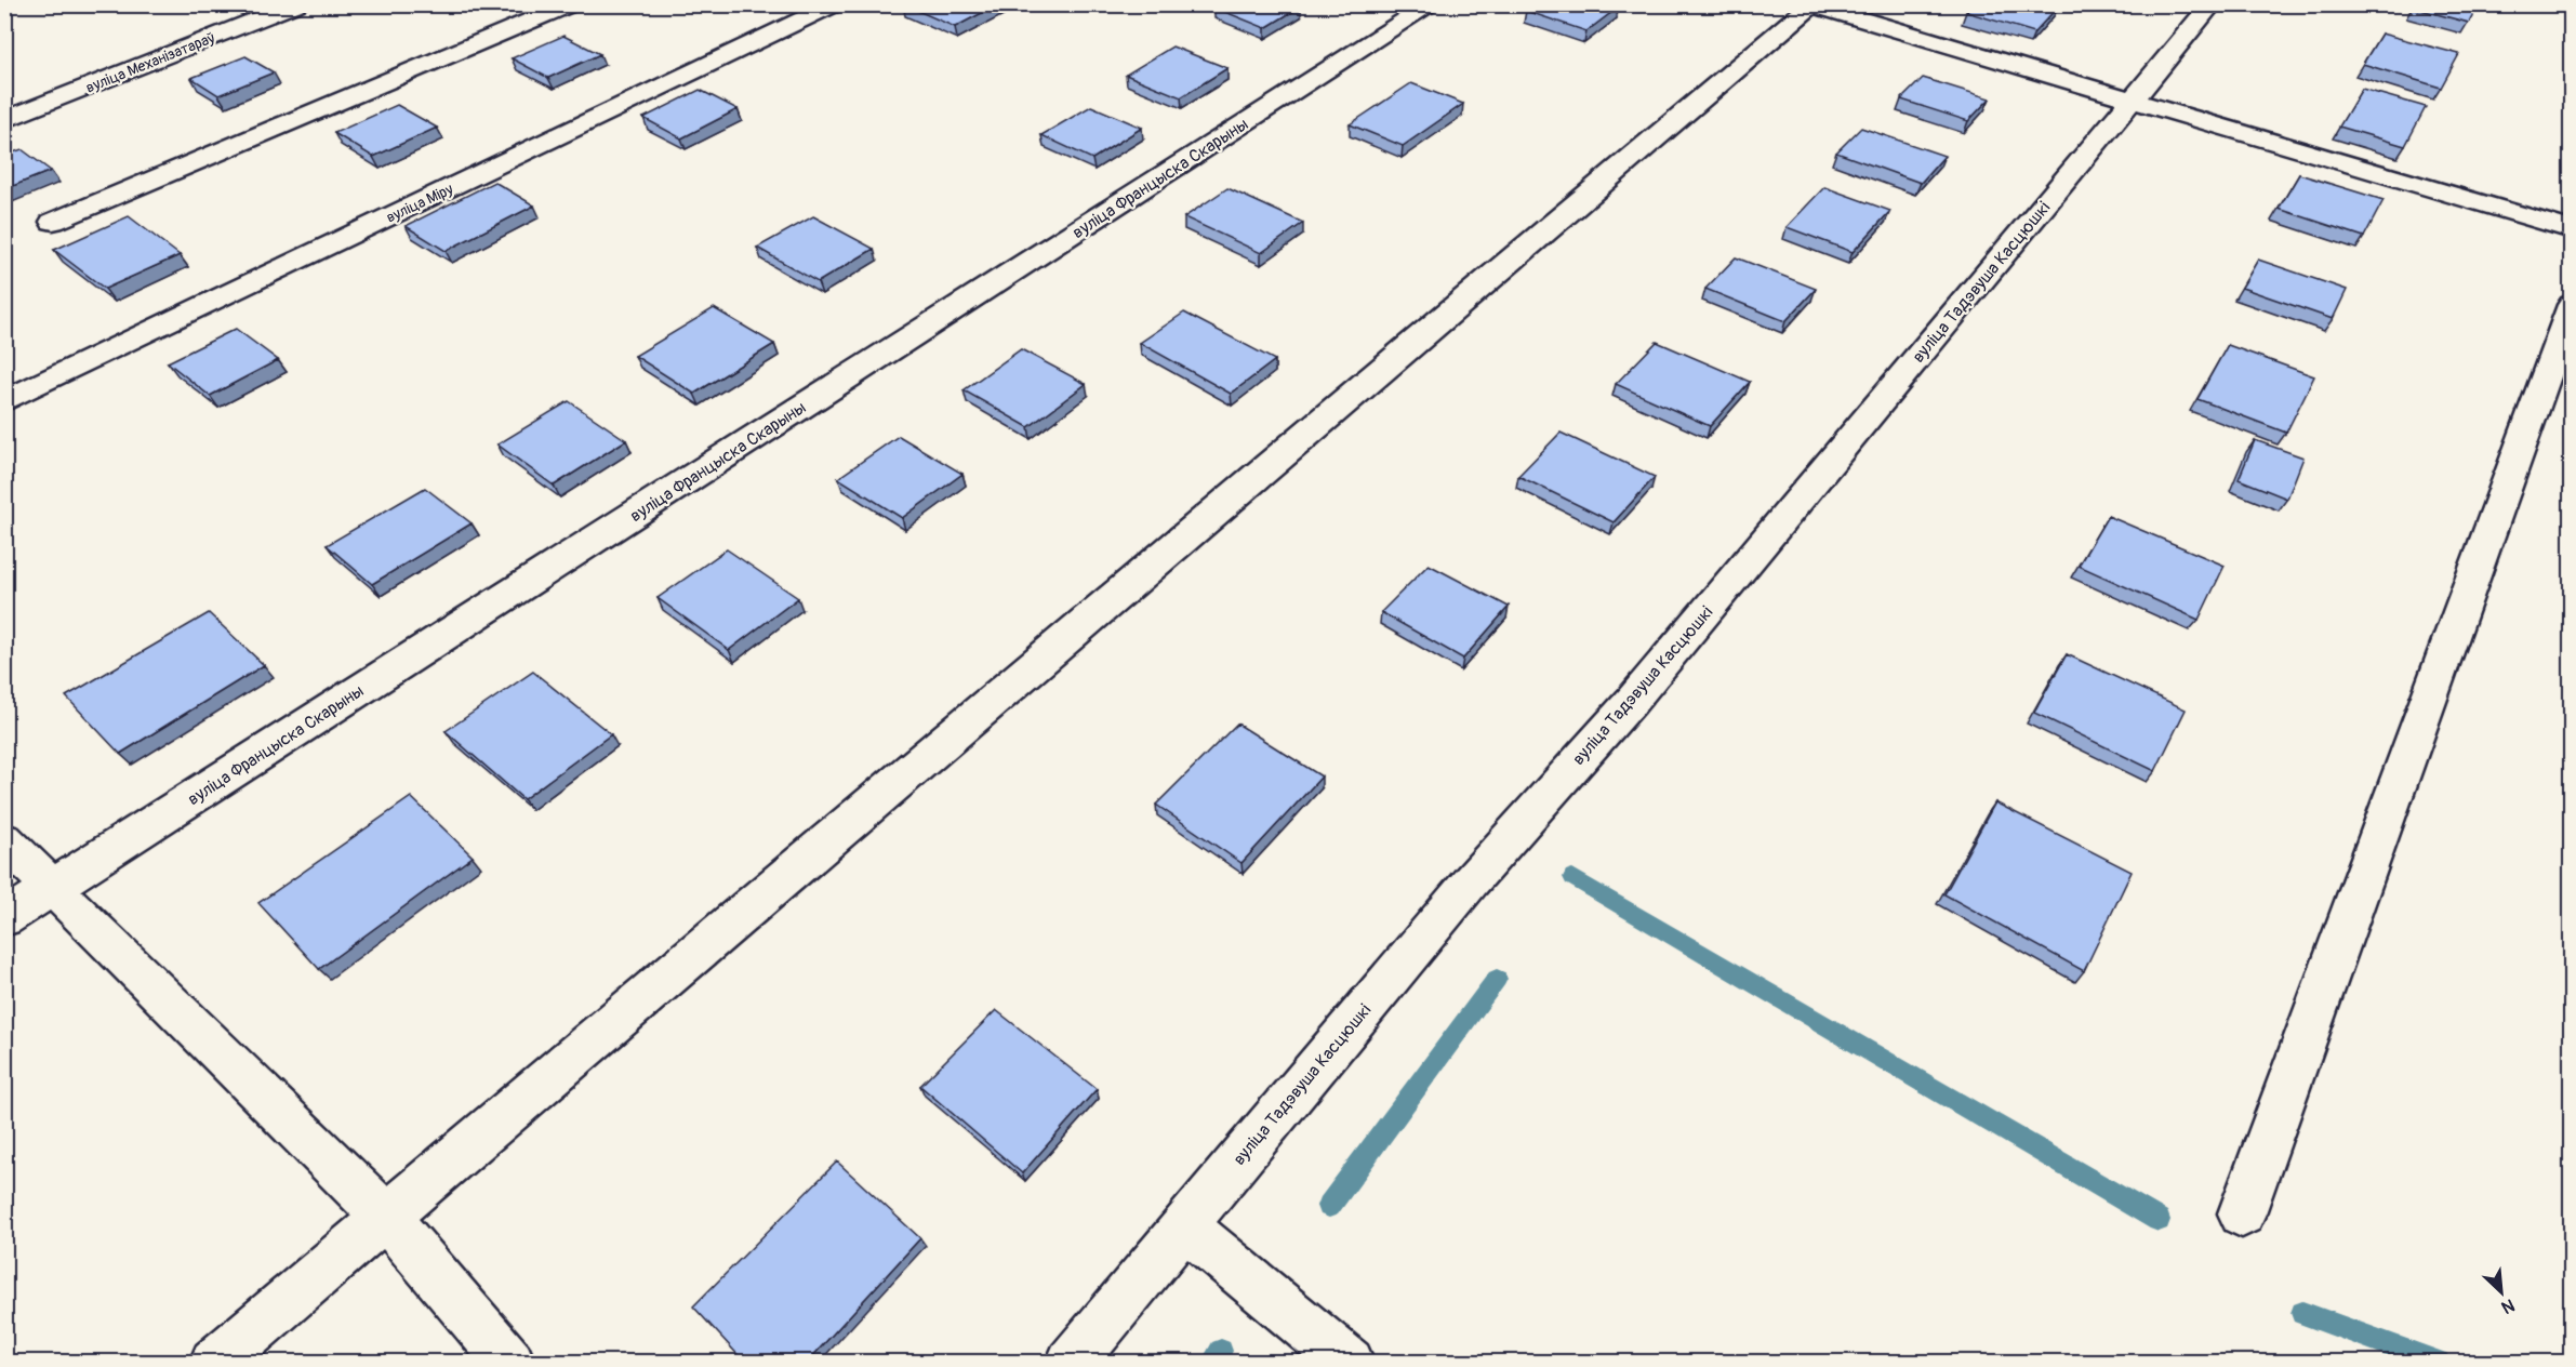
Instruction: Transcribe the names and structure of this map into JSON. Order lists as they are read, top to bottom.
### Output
{
  "streets": {
    "street": [
      "вуліца Механізатараў",
      "вуліца Францыска Скарыны",
      "вуліца Міру",
      "вуліца Тадэвуша Касцюшкі"
    ]
  },
  "north": "bottom right"
}
